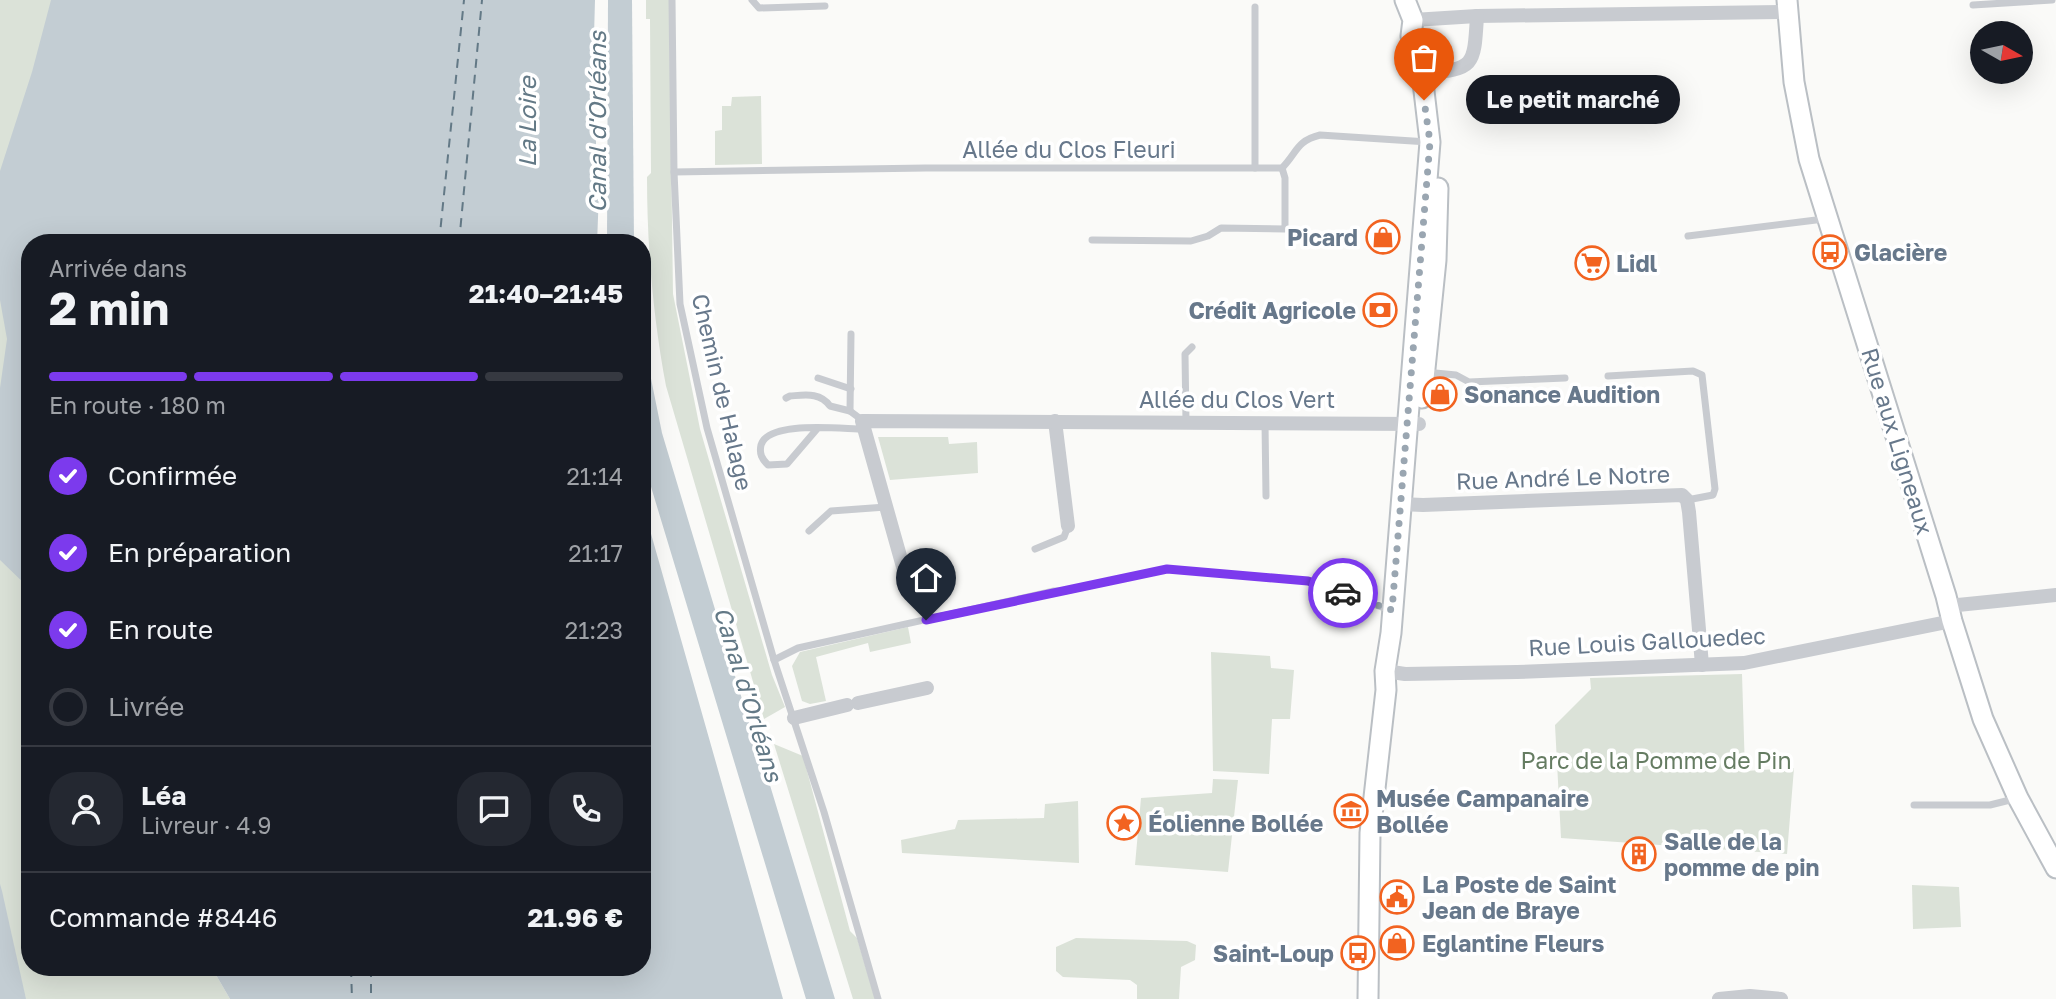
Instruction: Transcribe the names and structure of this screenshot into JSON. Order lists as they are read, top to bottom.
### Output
{
  "streets": {
    "main road": ["Rue aux Ligneaux"],
    "street": ["Allée du Clos Vert", "Rue André Le Notre", "Rue Louis Gallouedec"],
    "lane": ["Allée du Clos Fleuri", "Chemin de Halage"]
  },
  "crossings": [
    ["Allée du Clos Fleuri", "Chemin de Halage"],
    ["Rue aux Ligneaux", "Rue Louis Gallouedec"],
    ["Rue André Le Notre", "Rue Louis Gallouedec"]
  ],
  "water": ["La Loire", "Canal d'Orléans"],
  "parks": ["Parc de la Pomme de Pin"],
  "places": {
    "other": ["Le petit marché"],
    "shop": ["Picard", "Sonance Audition", "Eglantine Fleurs"],
    "bus stop": ["Glacière", "Saint-Loup"],
    "supermarket": ["Lidl"],
    "bank": ["Crédit Agricole"],
    "museum": ["Musée Campanaire Bollée"],
    "place": ["Éolienne Bollée"],
    "building": ["Salle de la pomme de pin"],
    "public building": ["La Poste de Saint Jean de Braye"]
  },
  "north": "right",
  "page": {
    "bubble": "Le petit marché",
    "heading": ["2 min", "Arrivée dans", "21:40–21:45"],
    "panel": [
      "Léa",
      "Livreur · 4.9",
      "Commande #8446",
      "21.96 €"
    ],
    "bar": "En route · 180 m",
    "list": [
      ["Confirmée", "21:14"],
      ["En préparation", "21:17"],
      ["En route", "21:23"],
      "Livrée"
    ]
  }
}
